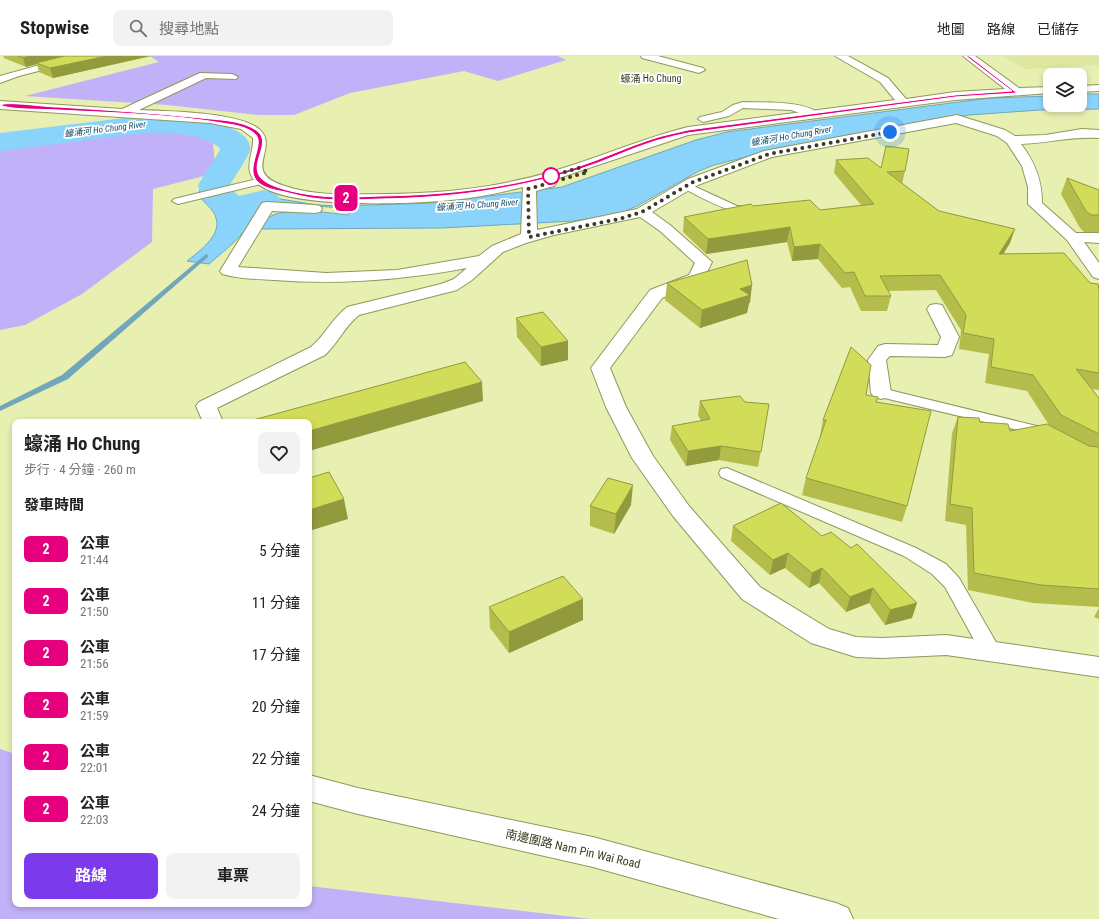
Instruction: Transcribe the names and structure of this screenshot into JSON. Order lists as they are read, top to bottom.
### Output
{
  "streets": {
    "street": ["南邊圍路 Nam Pin Wai Road"]
  },
  "districts": ["蠔涌 Ho Chung"],
  "water": ["蠔涌河 Ho Chung River"],
  "lines": ["bus line 2"],
  "page": {
    "header": "Stopwise",
    "search": "搜尋地點",
    "nav": ["地圖", "路線", "已儲存"],
    "on_map": "2",
    "heading": [
      ["蠔涌 Ho Chung", "步行 · 4 分鐘 · 260 m"],
      "發車時間"
    ],
    "list": [
      {
        "mark": "2",
        "name": "公車",
        "note": "21:44",
        "value": "5 分鐘"
      },
      {
        "mark": "2",
        "name": "公車",
        "note": "21:50",
        "value": "11 分鐘"
      },
      {
        "mark": "2",
        "name": "公車",
        "note": "21:56",
        "value": "17 分鐘"
      },
      {
        "mark": "2",
        "name": "公車",
        "note": "21:59",
        "value": "20 分鐘"
      },
      {
        "mark": "2",
        "name": "公車",
        "note": "22:01",
        "value": "22 分鐘"
      },
      {
        "mark": "2",
        "name": "公車",
        "note": "22:03",
        "value": "24 分鐘"
      }
    ],
    "buttons": ["路線", "車票"]
  }
}
